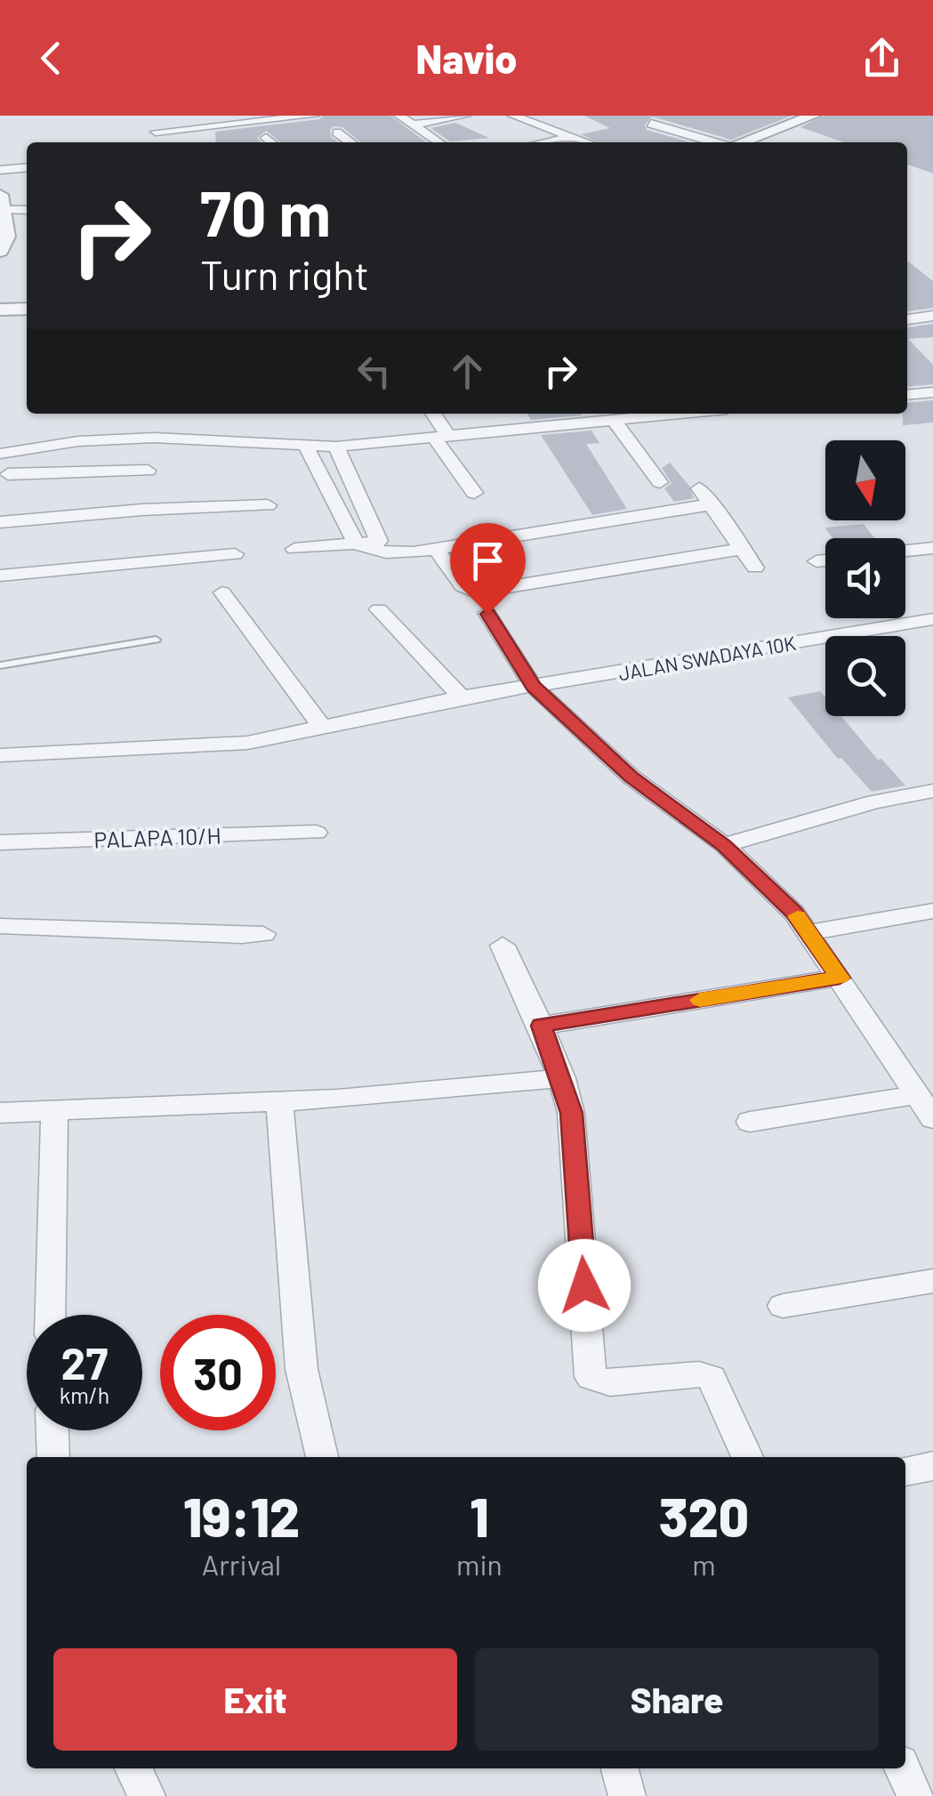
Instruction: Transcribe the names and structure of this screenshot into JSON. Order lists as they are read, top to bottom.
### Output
{
  "streets": {
    "street": ["JALAN SWADAYA 10K", "PALAPA 10/H"]
  },
  "north": "bottom",
  "page": {
    "header": "Navio",
    "turn": ["70 m", "Turn right"],
    "speed": "27 km/h",
    "limit": "30",
    "eta": [
      "19:12",
      "Arrival",
      "1",
      "min",
      "320",
      "m"
    ],
    "buttons": ["Exit", "Share"]
  }
}
